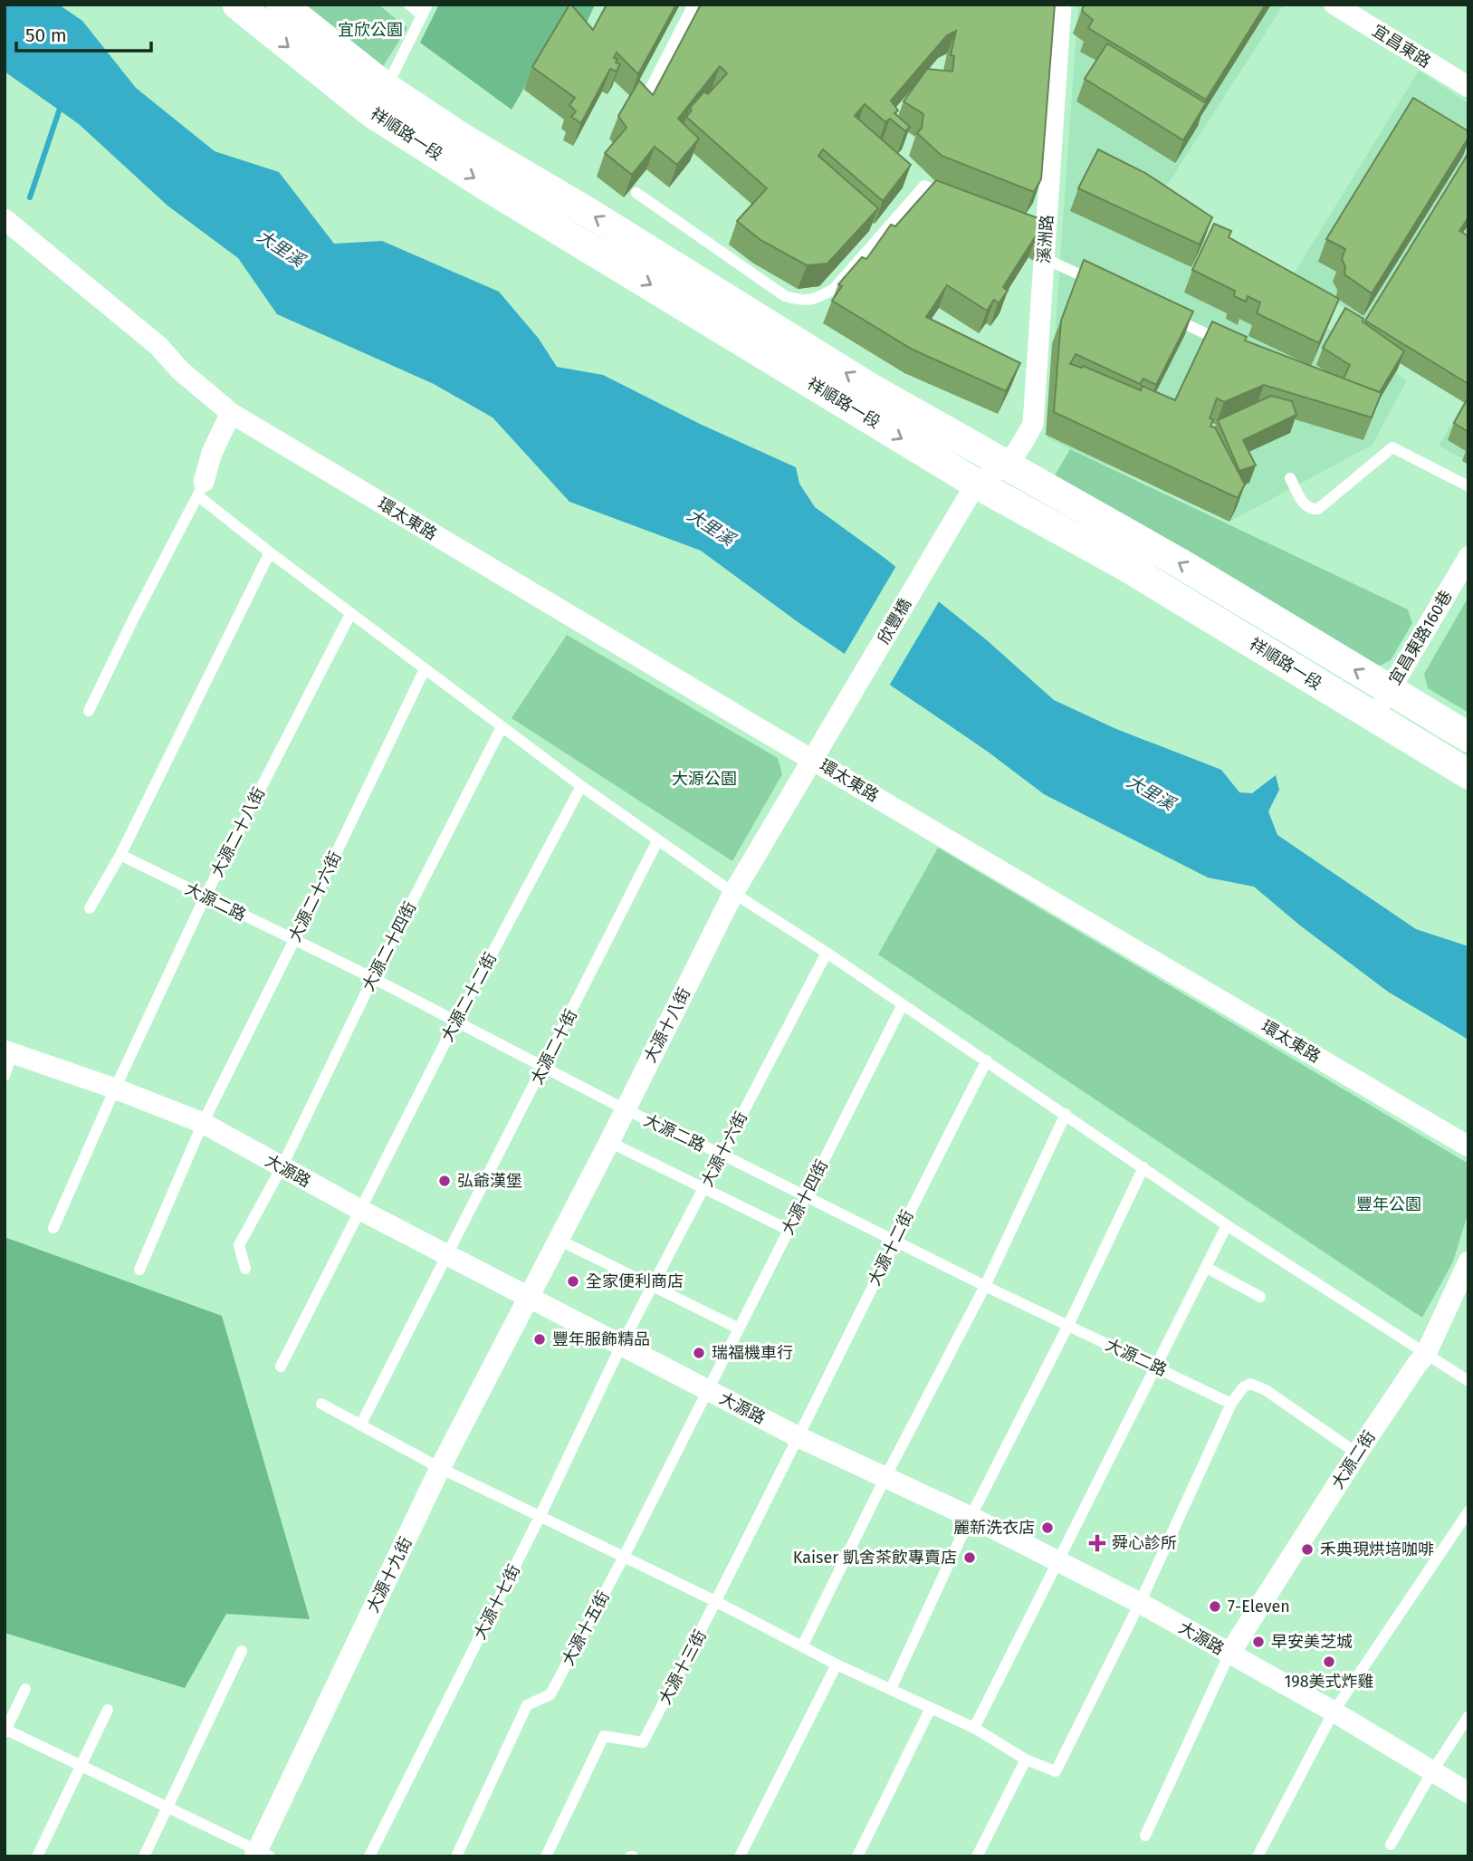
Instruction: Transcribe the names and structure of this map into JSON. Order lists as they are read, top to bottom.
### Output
{
  "streets": {
    "street": [
      "宜昌東路",
      "祥順路一段",
      "溪洲路",
      "環太東路",
      "欣豐橋",
      "宜昌東路160巷",
      "大源十八街",
      "大源路",
      "大源二街",
      "大源十九街"
    ],
    "lane": [
      "大源二十八街",
      "大源二十六街",
      "大源二路",
      "大源二十四街",
      "大源二十二街",
      "太源二十街",
      "大源十六街",
      "大源十四街",
      "大源十二街",
      "大源十七街",
      "大源十五街",
      "大源十三街"
    ]
  },
  "crossings": [
    ["祥順路一段", "溪洲路"],
    ["祥順路一段", "欣豐橋"],
    ["祥順路一段", "宜昌東路160巷"],
    ["環太東路", "欣豐橋"],
    ["環太東路", "大源十八街"],
    ["欣豐橋", "大源十八街"],
    ["大源二十八街", "大源二路"],
    ["大源二十八街", "大源路"],
    ["大源二十六街", "大源二路"],
    ["大源二十六街", "大源路"],
    ["大源二路", "大源二十四街"],
    ["大源二路", "大源二十二街"],
    ["大源二路", "大源十八街"],
    ["大源二路", "太源二十街"],
    ["大源二路", "大源十六街"],
    ["大源二路", "大源十四街"],
    ["大源二路", "大源十二街"],
    ["大源二十四街", "大源路"],
    ["大源二十二街", "大源路"],
    ["大源十八街", "大源路"],
    ["大源十八街", "大源十九街"],
    ["太源二十街", "大源路"],
    ["大源十六街", "大源路"],
    ["大源十六街", "大源十七街"],
    ["大源路", "大源十四街"],
    ["大源路", "大源十二街"],
    ["大源路", "大源二街"],
    ["大源路", "大源十九街"],
    ["大源路", "大源十七街"],
    ["大源路", "大源十五街"],
    ["大源路", "大源十三街"],
    ["大源十四街", "大源十五街"],
    ["大源十二街", "大源十三街"]
  ],
  "water": ["大里溪"],
  "parks": ["宜欣公園", "大源公園", "豐年公園"],
  "places": {
    "other": [
      "弘爺漢堡",
      "全家便利商店",
      "豐年服飾精品",
      "瑞福機車行",
      "麗新洗衣店",
      "禾典現烘培咖啡",
      "Kaiser 凱舍茶飲專賣店",
      "7-Eleven",
      "早安美芝城",
      "198美式炸雞"
    ],
    "health": ["舜心診所"]
  },
  "scale_bar": "50 m"
}
